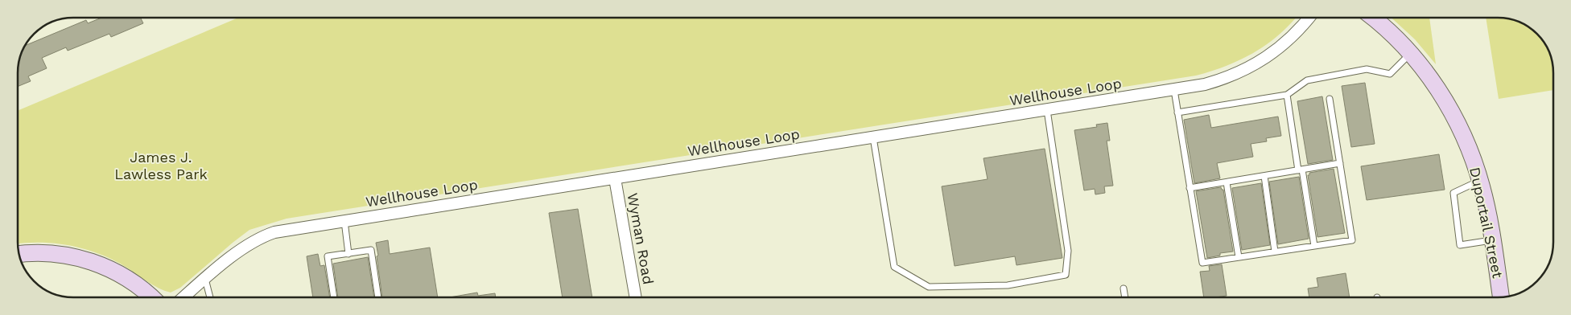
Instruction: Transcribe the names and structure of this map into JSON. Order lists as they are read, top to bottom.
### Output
{
  "streets": {
    "main road": ["Duportail Street"],
    "street": ["Wellhouse Loop", "Wyman Road"]
  },
  "crossings": [
    ["Wellhouse Loop", "Wyman Road"]
  ],
  "parks": ["James J. Lawless Park"]
}
